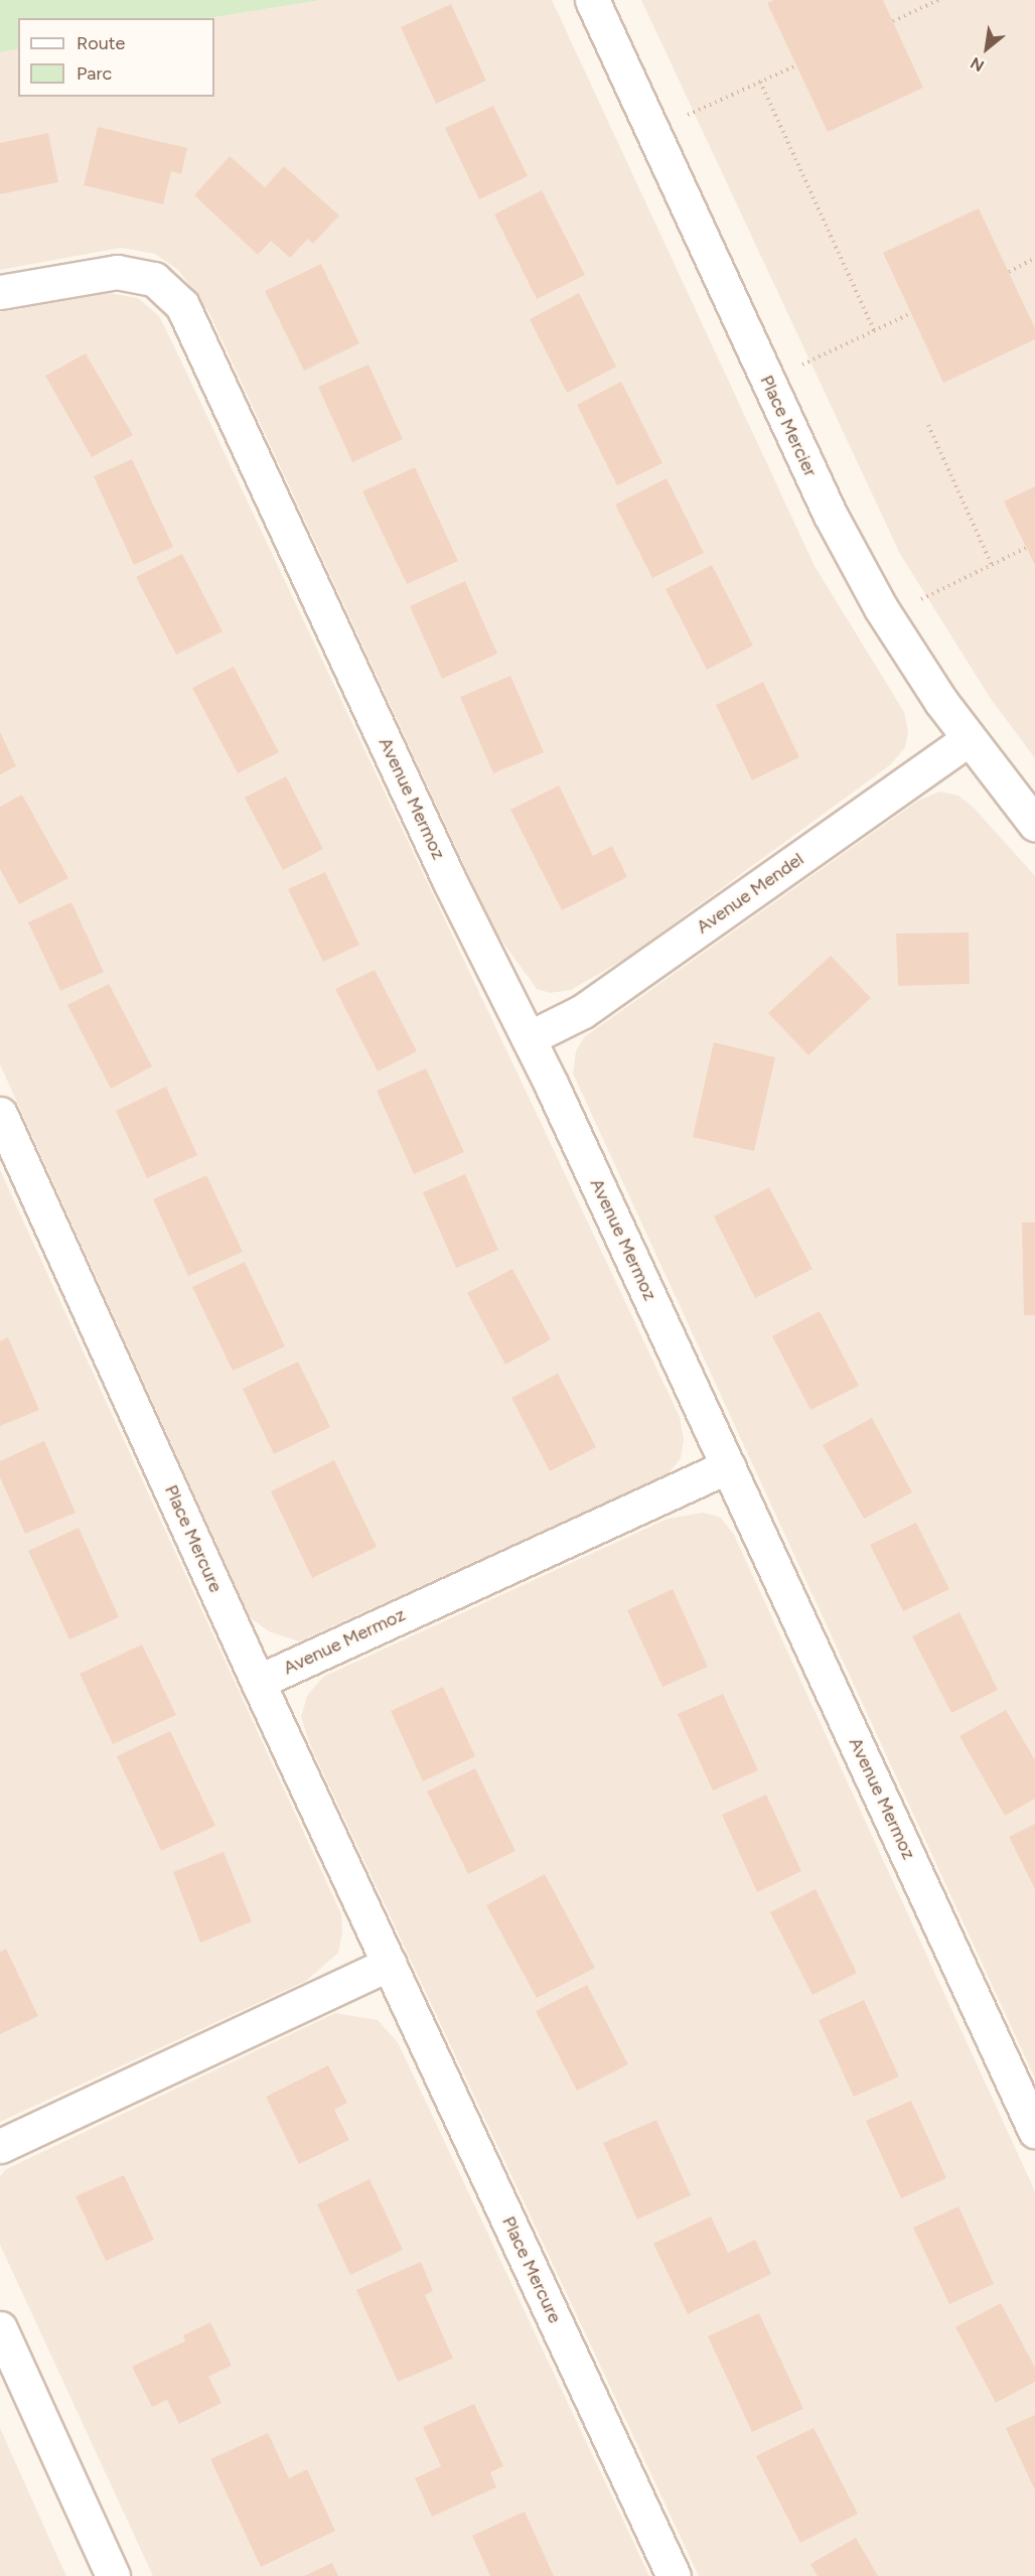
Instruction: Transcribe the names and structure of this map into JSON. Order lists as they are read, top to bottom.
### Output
{
  "streets": {
    "street": [
      "Place Mercier",
      "Avenue Mermoz",
      "Avenue Mendel",
      "Place Mercure"
    ]
  },
  "crossings": [
    ["Place Mercier", "Avenue Mendel"],
    ["Avenue Mermoz", "Avenue Mendel"],
    ["Avenue Mermoz", "Place Mercure"]
  ],
  "legend": ["Route", "Parc"],
  "north": "bottom left"
}
